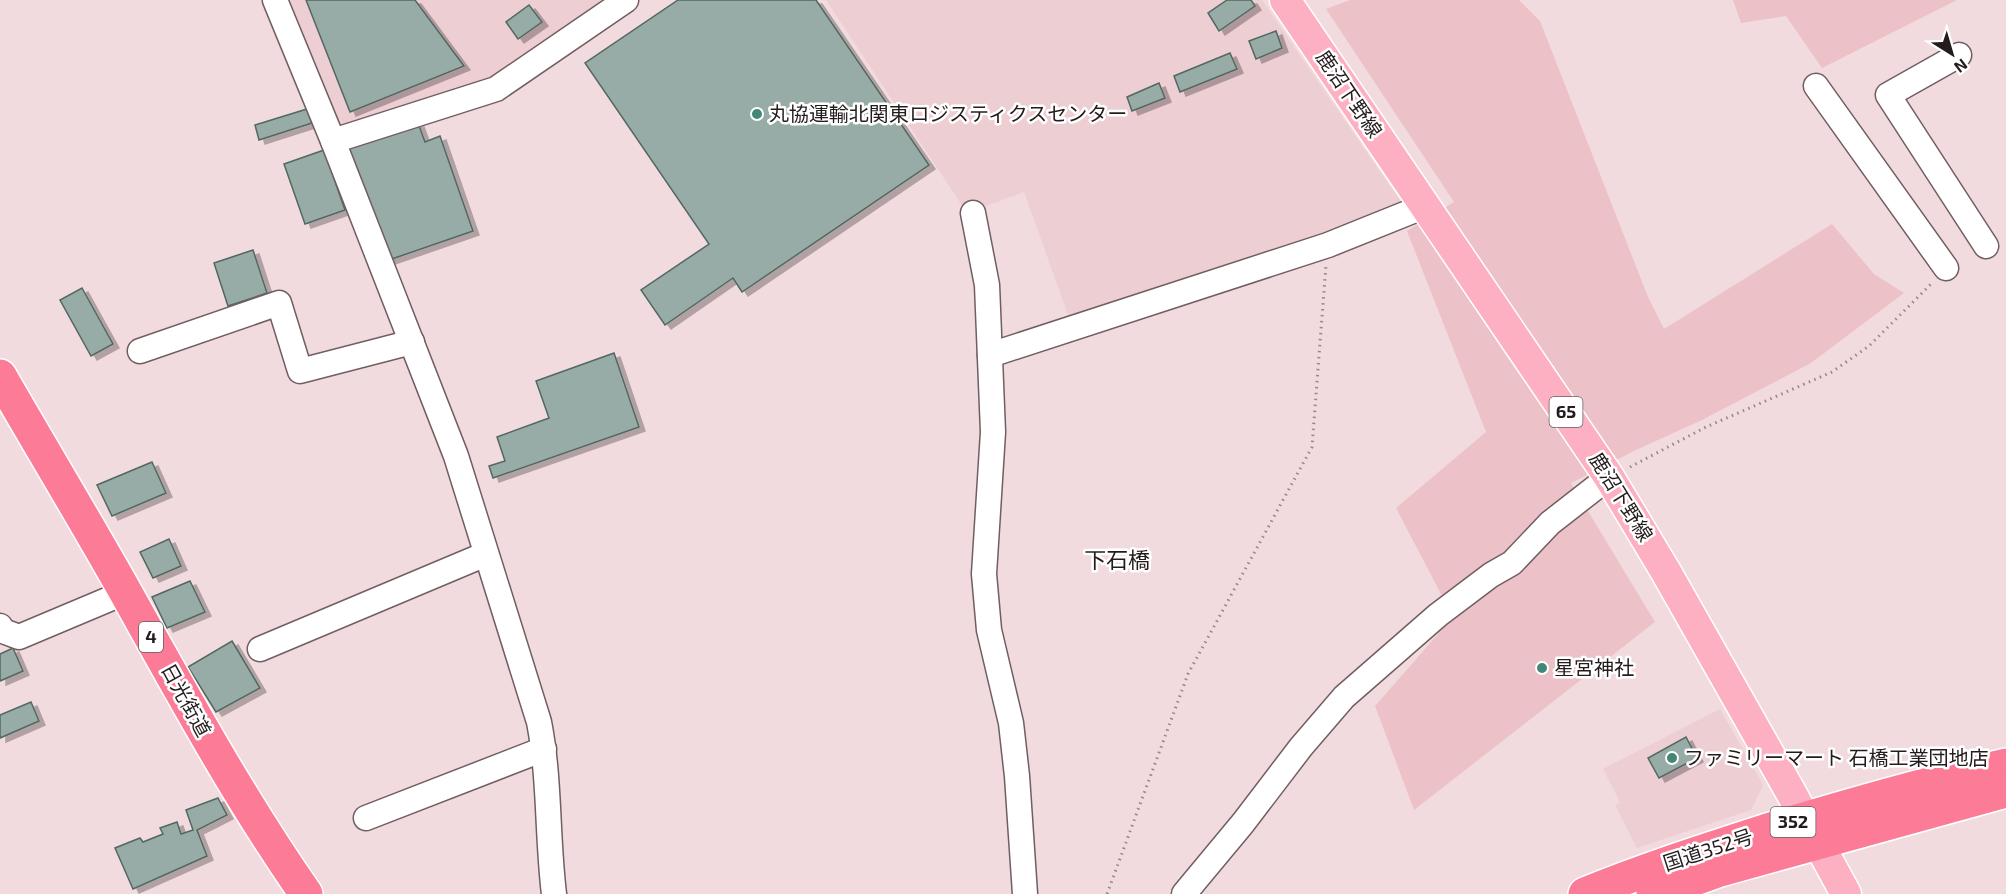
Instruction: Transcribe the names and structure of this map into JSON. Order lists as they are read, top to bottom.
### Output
{
  "streets": {
    "highway": [
      "4",
      "日光街道",
      "352",
      "国道352号"
    ],
    "main road": ["鹿沼下野線", "65"]
  },
  "crossings": [
    ["鹿沼下野線", "国道352号"]
  ],
  "districts": ["下石橋"],
  "places": ["丸協運輸北関東ロジスティクスセンター", "星宮神社", "ファミリーマート 石橋工業団地店"],
  "north": "bottom right"
}
